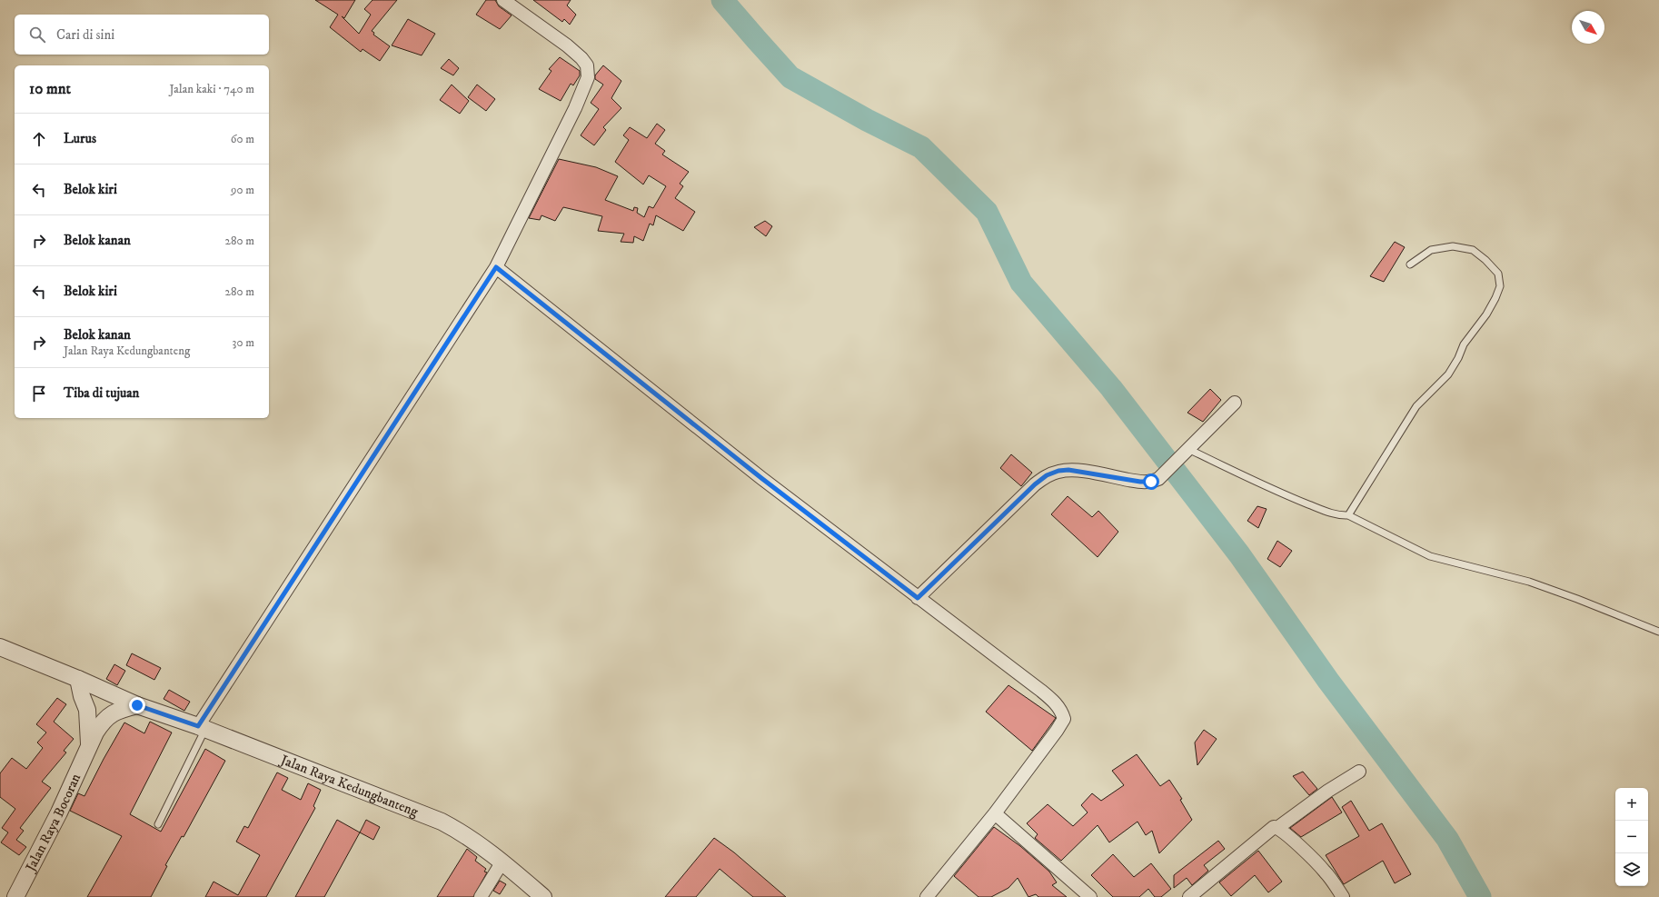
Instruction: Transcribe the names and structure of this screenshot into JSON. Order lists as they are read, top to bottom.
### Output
{
  "streets": {
    "street": ["Jalan Raya Kedungbanteng", "Jalan Raya Bocoran"]
  },
  "crossings": [
    ["Jalan Raya Kedungbanteng", "Jalan Raya Bocoran"]
  ],
  "north": "bottom right",
  "page": {
    "search": "Cari di sini",
    "heading": ["10 mnt", "Jalan kaki · 740 m"],
    "list": [
      ["Lurus", "60 m"],
      ["Belok kiri", "90 m"],
      ["Belok kanan", "280 m"],
      ["Belok kiri", "280 m"],
      ["Belok kanan", "Jalan Raya Kedungbanteng", "30 m"],
      "Tiba di tujuan"
    ],
    "map_buttons": ["+", "−"]
  }
}
